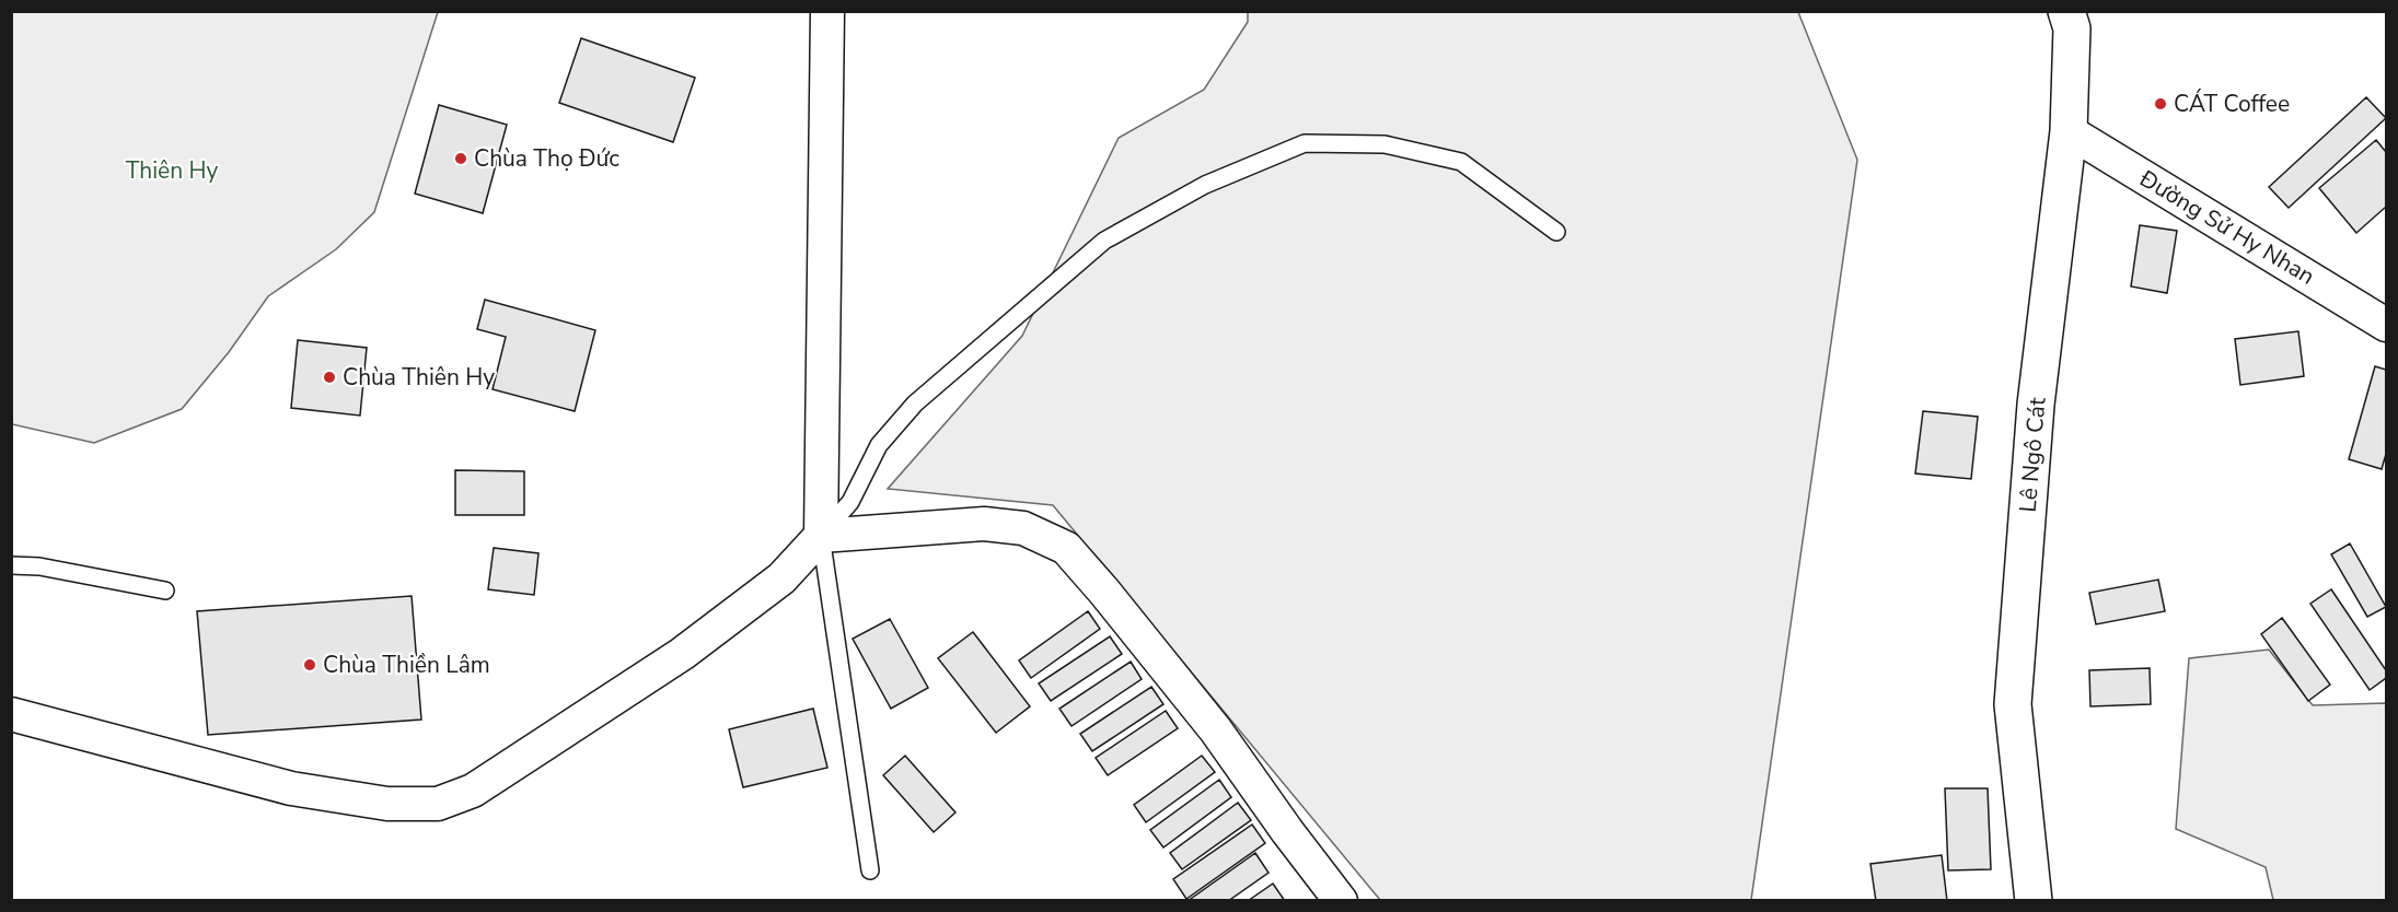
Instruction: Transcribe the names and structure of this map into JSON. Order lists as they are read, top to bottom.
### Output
{
  "streets": {
    "street": ["Đường Sử Hy Nhan", "Lê Ngô Cát"]
  },
  "crossings": [
    ["Đường Sử Hy Nhan", "Lê Ngô Cát"]
  ],
  "parks": ["Thiên Hy"],
  "places": [
    "CÁT Coffee",
    "Chùa Thọ Đức",
    "Chùa Thiên Hy",
    "Chùa Thiền Lâm"
  ]
}
